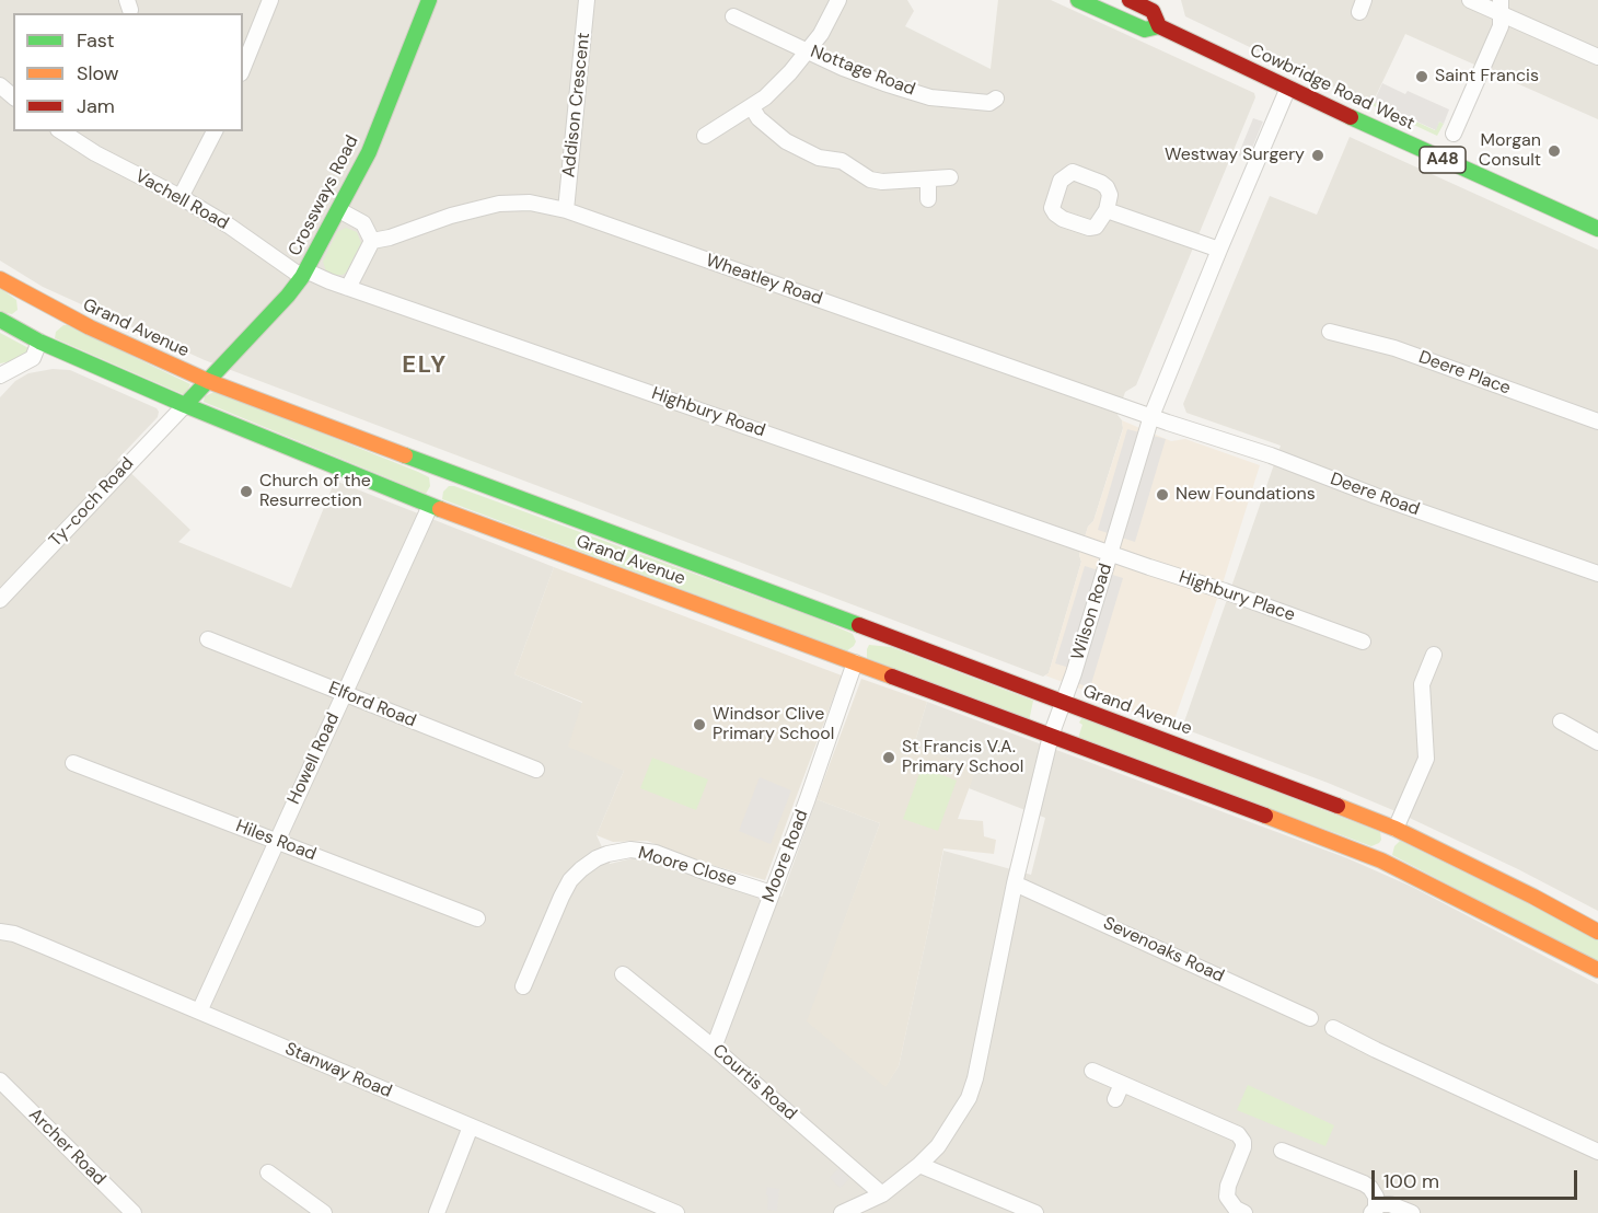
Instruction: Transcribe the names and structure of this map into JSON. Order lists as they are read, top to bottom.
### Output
{
  "streets": {
    "main road": [
      "Cowbridge Road West",
      "A48",
      "Crossways Road",
      "Grand Avenue"
    ],
    "street": [
      "Nottage Road",
      "Addison Crescent",
      "Vachell Road",
      "Wheatley Road",
      "Deere Place",
      "Highbury Road",
      "Deere Road",
      "Ty-coch Road",
      "Highbury Place",
      "Wilson Road",
      "Elford Road",
      "Howell Road",
      "Hiles Road",
      "Moore Road",
      "Moore Close",
      "Sevenoaks Road",
      "Stanway Road",
      "Courtis Road",
      "Archer Road"
    ]
  },
  "crossings": [
    ["Cowbridge Road West", "Wilson Road"],
    ["Addison Crescent", "Wheatley Road"],
    ["Crossways Road", "Vachell Road"],
    ["Crossways Road", "Grand Avenue"],
    ["Crossways Road", "Highbury Road"],
    ["Vachell Road", "Highbury Road"],
    ["Wheatley Road", "Deere Road"],
    ["Wheatley Road", "Wilson Road"],
    ["Grand Avenue", "Ty-coch Road"],
    ["Grand Avenue", "Wilson Road"],
    ["Grand Avenue", "Howell Road"],
    ["Grand Avenue", "Moore Road"],
    ["Highbury Road", "Highbury Place"],
    ["Highbury Road", "Wilson Road"],
    ["Deere Road", "Wilson Road"],
    ["Highbury Place", "Wilson Road"],
    ["Wilson Road", "Sevenoaks Road"],
    ["Wilson Road", "Courtis Road"],
    ["Elford Road", "Howell Road"],
    ["Howell Road", "Hiles Road"],
    ["Howell Road", "Stanway Road"],
    ["Moore Road", "Moore Close"],
    ["Moore Road", "Courtis Road"]
  ],
  "districts": ["ELY"],
  "places": [
    "Saint Francis",
    "Morgan Consult",
    "Westway Surgery",
    "Church of the Resurrection",
    "New Foundations",
    "Windsor Clive Primary School",
    "St Francis V.A. Primary School"
  ],
  "legend": ["Fast", "Slow", "Jam"],
  "scale_bar": "100 m"
}
